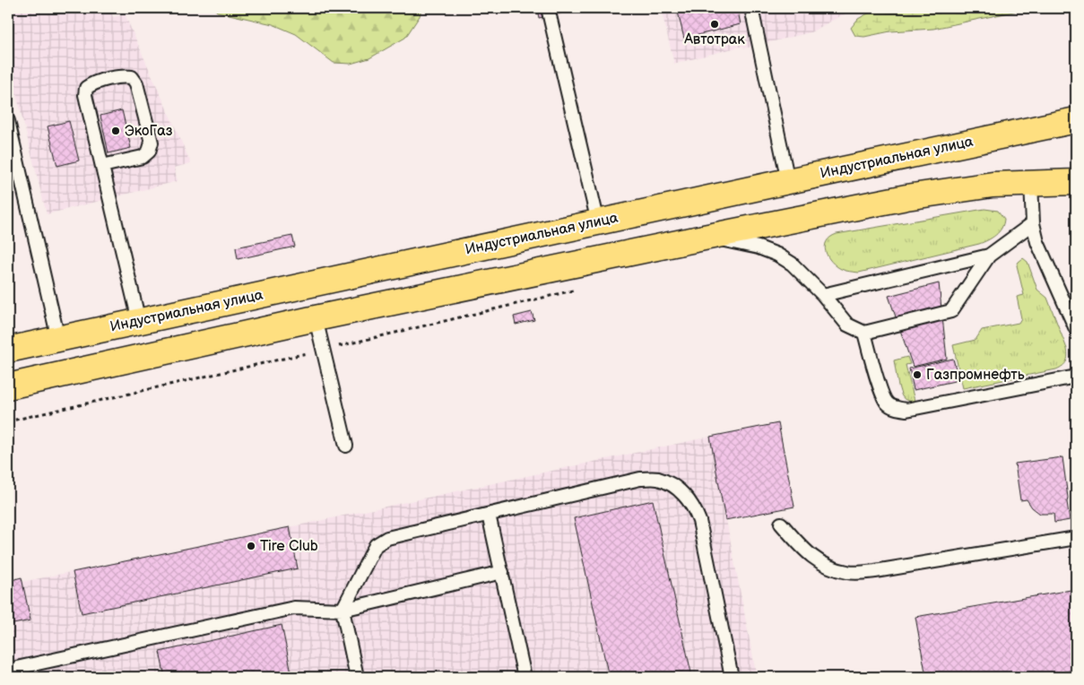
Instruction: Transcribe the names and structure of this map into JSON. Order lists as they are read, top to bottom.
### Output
{
  "streets": {
    "main road": ["Индустриальная улица"]
  },
  "places": [
    "Автотрак",
    "ЭкоГаз",
    "Газпромнефть",
    "Tire Club"
  ]
}
